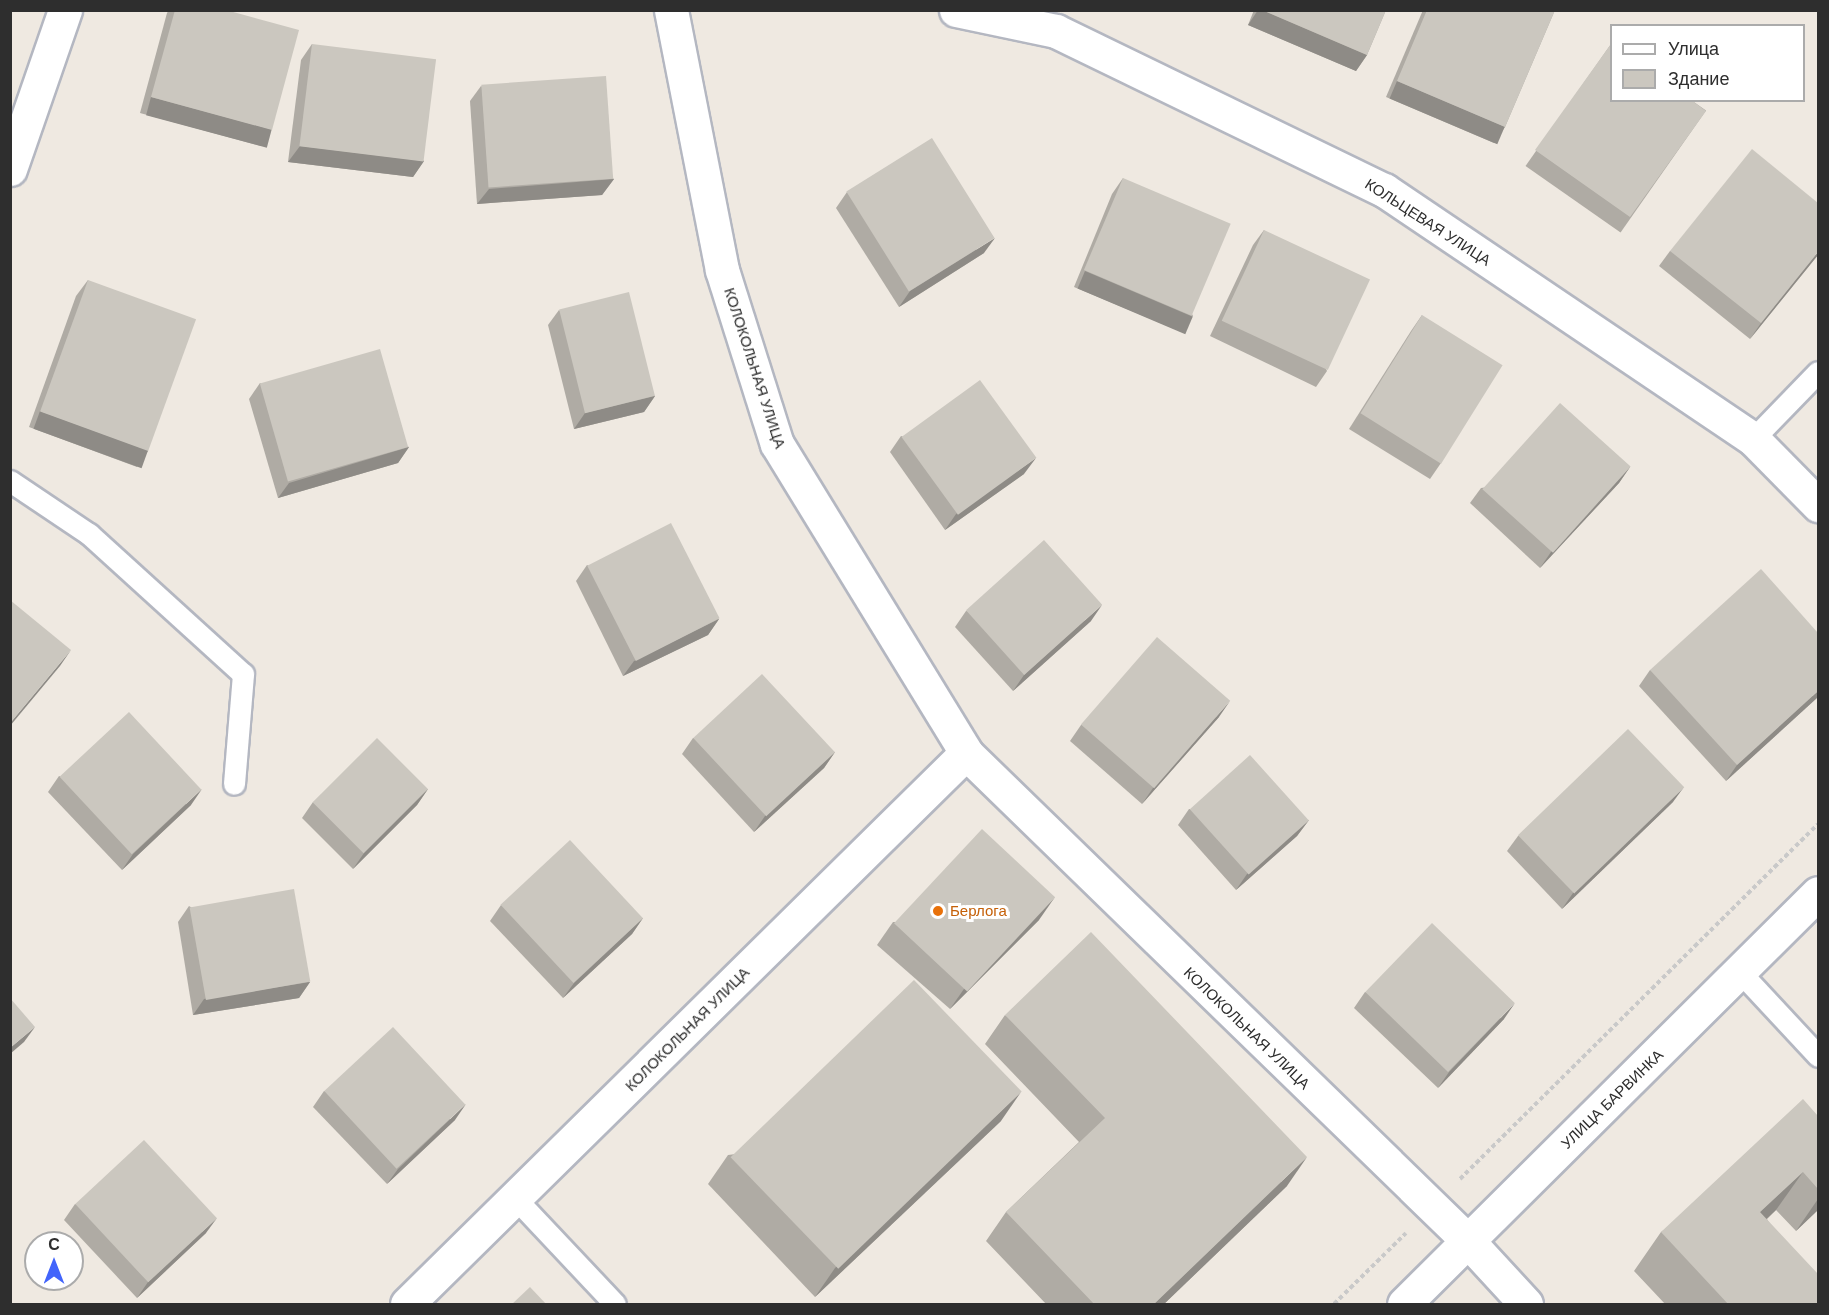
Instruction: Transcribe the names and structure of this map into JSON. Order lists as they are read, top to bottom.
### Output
{
  "streets": {
    "street": ["КОЛЬЦЕВАЯ УЛИЦА", "КОЛОКОЛЬНАЯ УЛИЦА", "УЛИЦА БАРВИНКА"]
  },
  "crossings": [
    ["КОЛОКОЛЬНАЯ УЛИЦА", "УЛИЦА БАРВИНКА"]
  ],
  "places": ["Берлога"],
  "legend": ["Улица", "Здание"],
  "north": "top"
}
